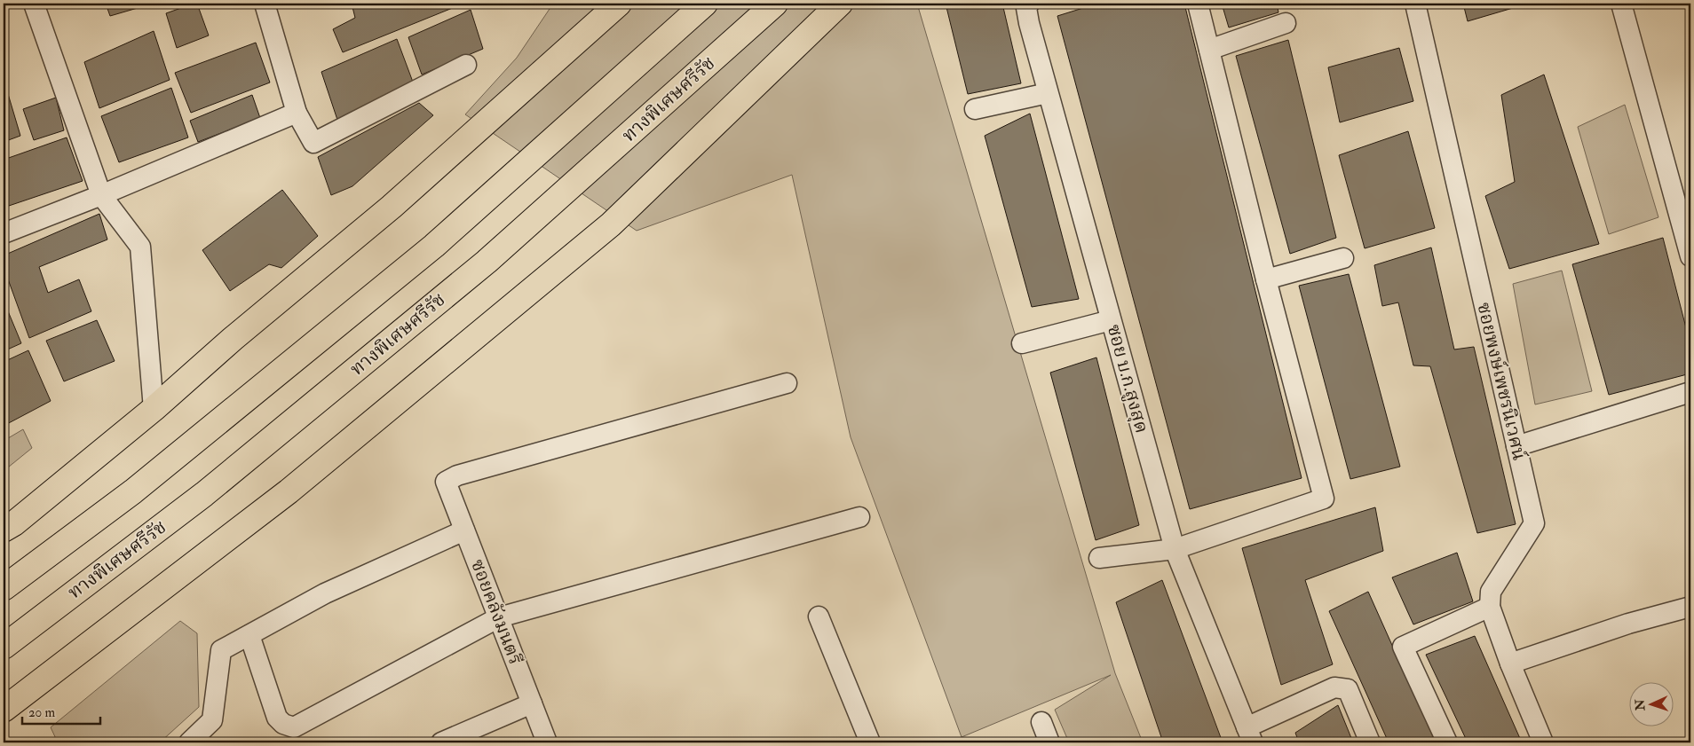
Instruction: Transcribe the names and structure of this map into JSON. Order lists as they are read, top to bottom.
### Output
{
  "streets": {
    "highway": ["ทางพิเศษศรีรัช"],
    "street": ["ซอย บ.ก.สูงสุด", "ซอยพงษ์เพชรนิเวศน์", "ซอยคลังมนตรี"]
  },
  "scale_bar": "20 m",
  "north": "left"
}
